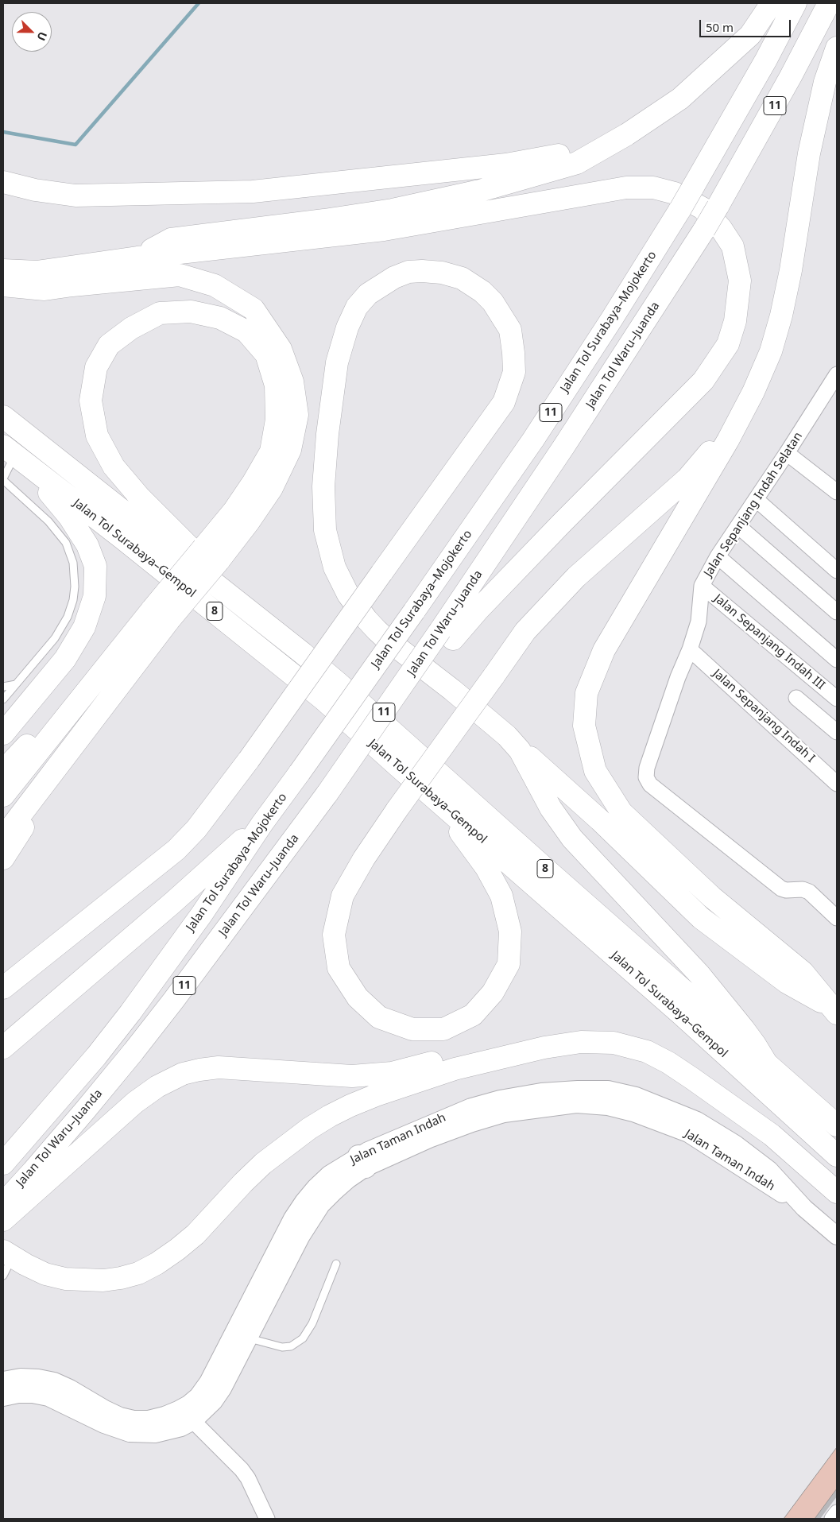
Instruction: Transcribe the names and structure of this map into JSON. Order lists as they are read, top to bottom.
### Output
{
  "streets": {
    "highway": [
      "11",
      "Jalan Tol Surabaya–Mojokerto",
      "Jalan Tol Waru–Juanda",
      "Jalan Tol Surabaya–Gempol",
      "8"
    ],
    "street": [
      "Jalan Sepanjang Indah Selatan",
      "Jalan Sepanjang Indah III",
      "Jalan Sepanjang Indah I",
      "Jalan Taman Indah"
    ]
  },
  "crossings": [
    ["Jalan Sepanjang Indah Selatan", "Jalan Sepanjang Indah III"],
    ["Jalan Sepanjang Indah Selatan", "Jalan Sepanjang Indah I"]
  ],
  "scale_bar": "50 m",
  "north": "bottom right"
}
